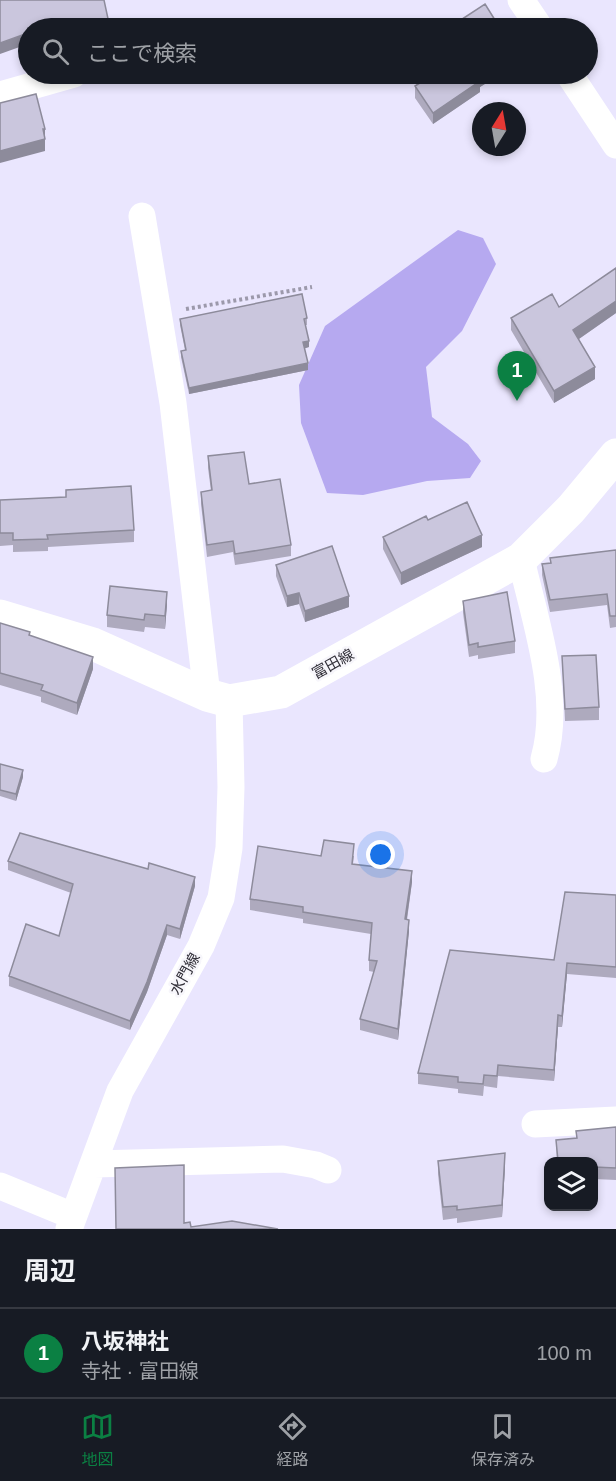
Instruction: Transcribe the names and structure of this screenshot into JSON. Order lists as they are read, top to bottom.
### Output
{
  "streets": {
    "street": ["富田線", "水門線"]
  },
  "crossings": [
    ["富田線", "水門線"]
  ],
  "north": "top",
  "page": {
    "search": "ここで検索",
    "pins": "1",
    "heading": "周辺",
    "list": [
      {
        "mark": "1",
        "name": "八坂神社",
        "note": "寺社 · 富田線",
        "value": "100 m"
      }
    ],
    "nav": ["地図", "経路", "保存済み"]
  }
}
